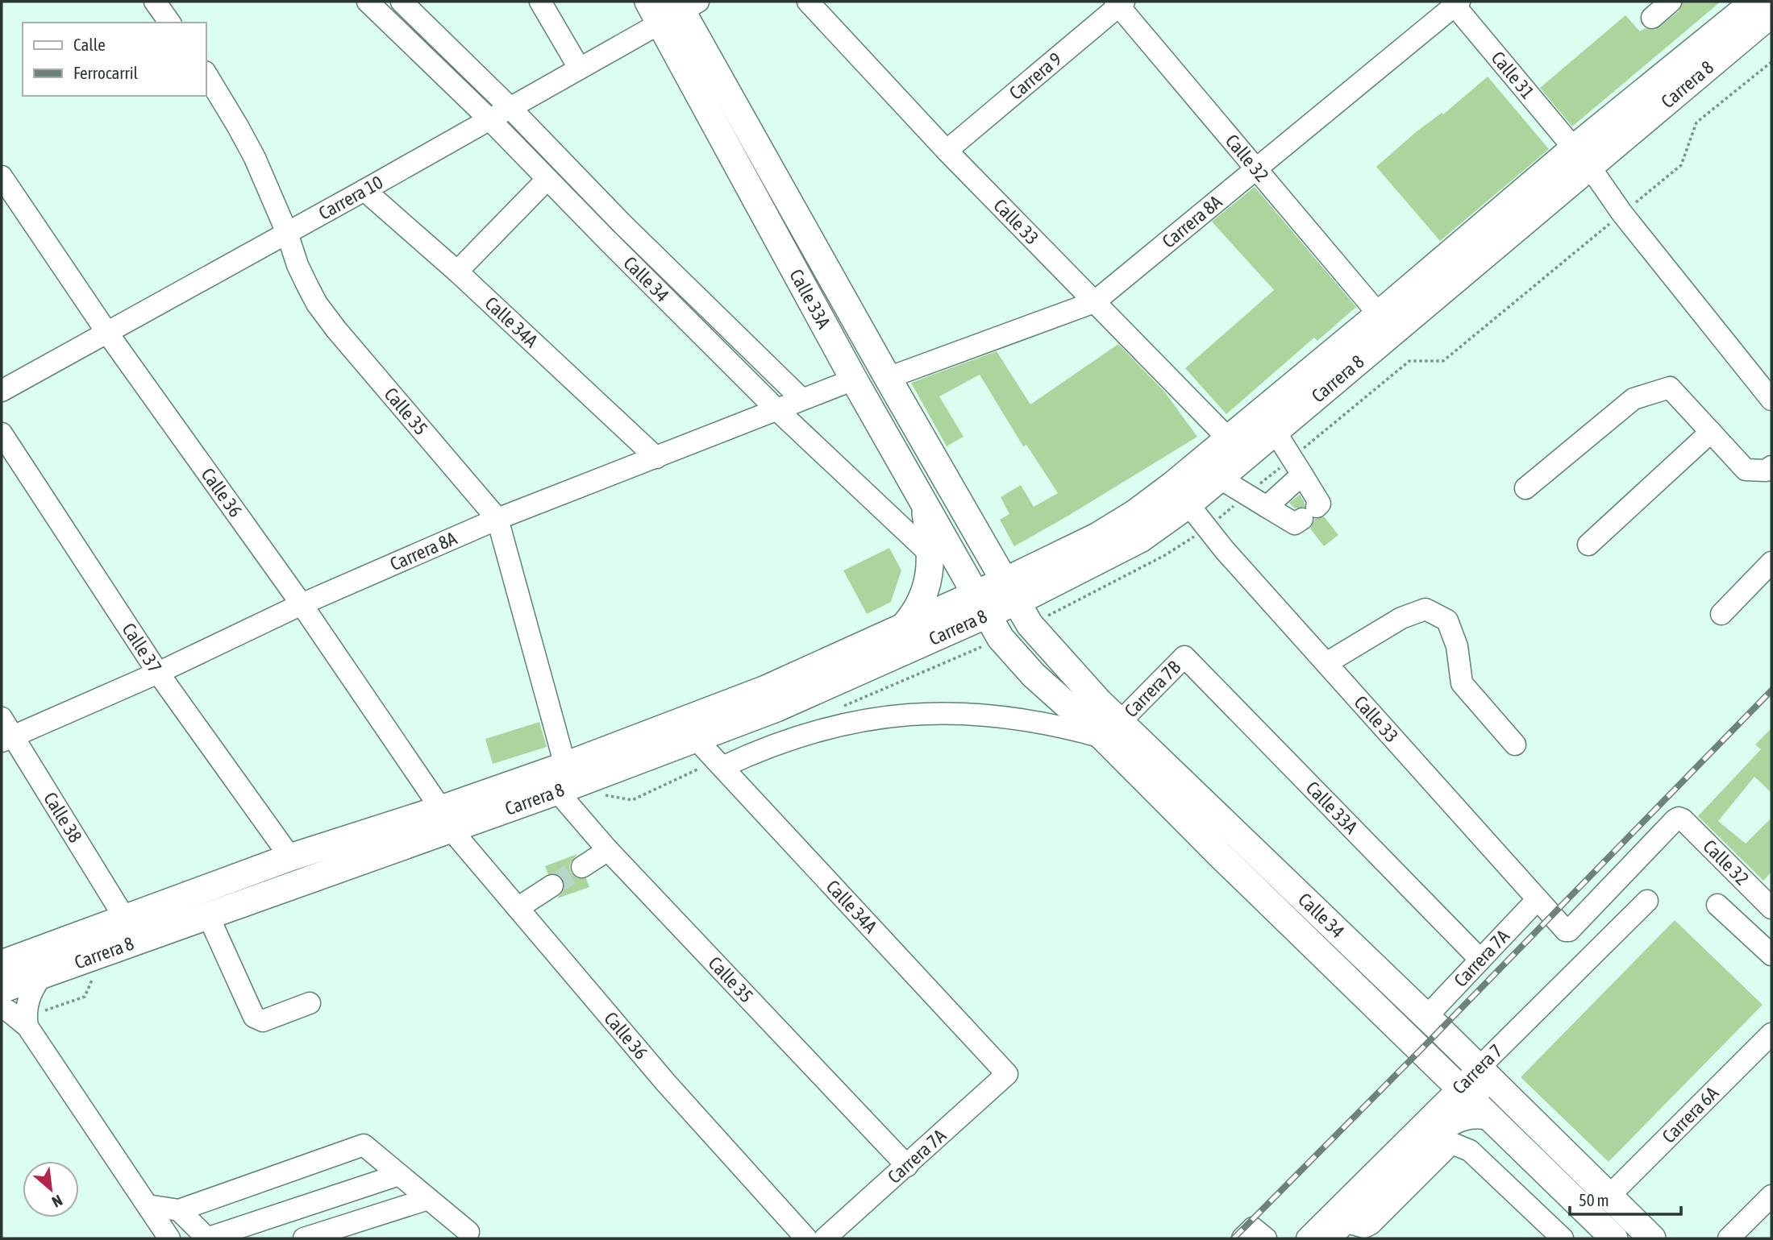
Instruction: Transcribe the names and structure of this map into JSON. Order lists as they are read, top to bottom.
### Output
{
  "streets": {
    "main road": ["Carrera 8", "Calle 34", "Calle 33A"],
    "street": [
      "Calle 31",
      "Carrera 9",
      "Calle 32",
      "Carrera 10",
      "Carrera 8A",
      "Calle 33",
      "Calle 34A",
      "Calle 35",
      "Calle 36",
      "Calle 37",
      "Carrera 7B",
      "Calle 38",
      "Carrera 7A",
      "Carrera 7",
      "Carrera 6A"
    ]
  },
  "crossings": [
    ["Calle 31", "Carrera 8"],
    ["Calle 31", "Carrera 8A"],
    ["Carrera 9", "Calle 32"],
    ["Carrera 9", "Calle 33"],
    ["Carrera 8", "Calle 32"],
    ["Carrera 8", "Calle 33"],
    ["Carrera 8", "Calle 34"],
    ["Carrera 8", "Calle 33A"],
    ["Carrera 8", "Calle 34A"],
    ["Carrera 8", "Calle 35"],
    ["Carrera 8", "Calle 36"],
    ["Carrera 8", "Calle 37"],
    ["Carrera 8", "Calle 38"],
    ["Calle 32", "Carrera 8A"],
    ["Calle 32", "Calle 33"],
    ["Carrera 10", "Calle 34"],
    ["Carrera 10", "Calle 33A"],
    ["Carrera 10", "Calle 34A"],
    ["Carrera 10", "Calle 35"],
    ["Carrera 10", "Calle 36"],
    ["Carrera 8A", "Calle 33"],
    ["Carrera 8A", "Calle 34"],
    ["Carrera 8A", "Calle 33A"],
    ["Carrera 8A", "Calle 34A"],
    ["Carrera 8A", "Calle 35"],
    ["Carrera 8A", "Calle 36"],
    ["Carrera 8A", "Calle 37"],
    ["Carrera 8A", "Calle 38"],
    ["Calle 33", "Carrera 7A"],
    ["Calle 34", "Calle 33A"],
    ["Calle 34", "Carrera 7B"],
    ["Calle 34", "Carrera 7A"],
    ["Calle 34", "Carrera 7"],
    ["Calle 34", "Carrera 6A"],
    ["Calle 33A", "Carrera 7B"],
    ["Calle 33A", "Carrera 7A"],
    ["Calle 34A", "Carrera 7A"],
    ["Calle 35", "Carrera 7A"]
  ],
  "legend": ["Calle", "Ferrocarril"],
  "scale_bar": "50 m",
  "north": "bottom right"
}
